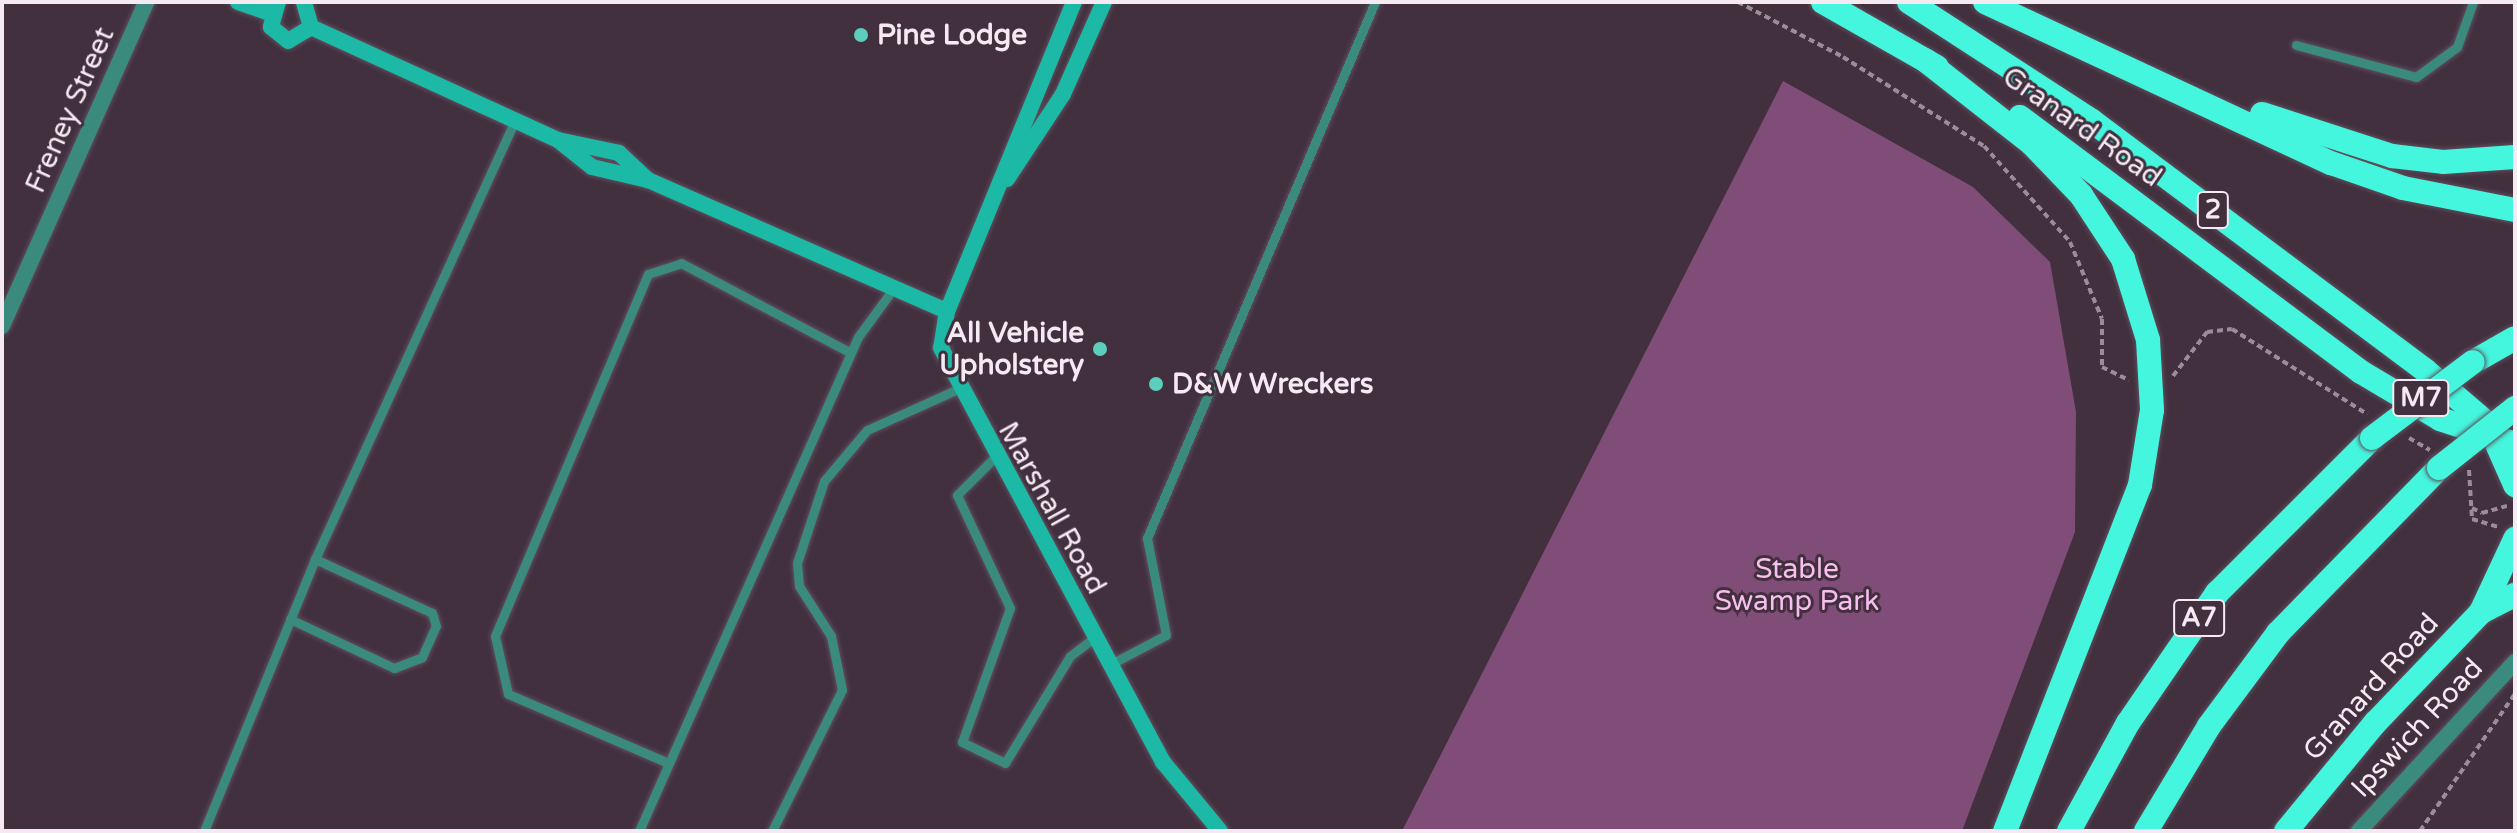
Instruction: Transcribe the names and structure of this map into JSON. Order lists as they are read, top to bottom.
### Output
{
  "streets": {
    "highway": [
      "Granard Road",
      "2",
      "M7",
      "A7"
    ],
    "street": ["Freney Street", "Marshall Road", "Ipswich Road"]
  },
  "crossings": [
    ["M7", "A7"]
  ],
  "parks": ["Stable Swamp Park"],
  "places": ["Pine Lodge", "All Vehicle Upholstery", "D&W Wreckers"]
}
